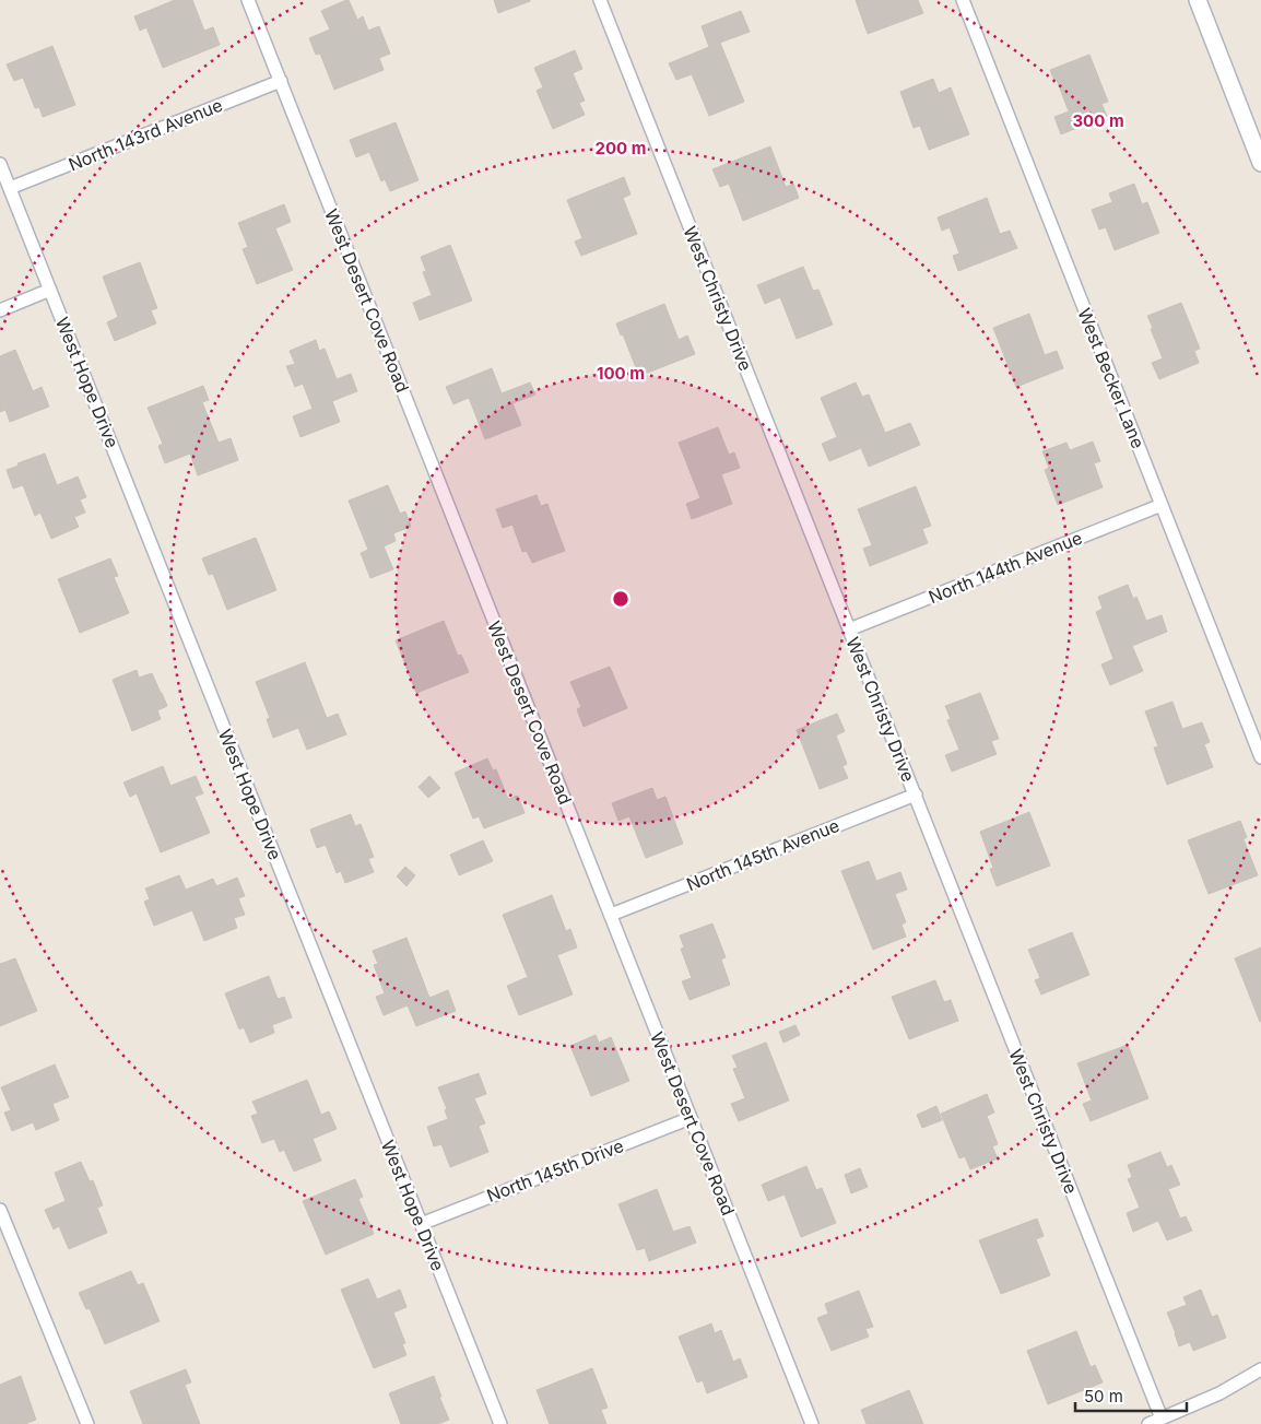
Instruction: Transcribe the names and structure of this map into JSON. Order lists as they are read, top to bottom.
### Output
{
  "streets": {
    "street": [
      "North 143rd Avenue",
      "West Christy Drive",
      "West Desert Cove Road",
      "West Becker Lane",
      "West Hope Drive",
      "North 144th Avenue",
      "North 145th Avenue",
      "North 145th Drive"
    ]
  },
  "crossings": [
    ["North 143rd Avenue", "West Desert Cove Road"],
    ["North 143rd Avenue", "West Hope Drive"],
    ["West Christy Drive", "North 144th Avenue"],
    ["West Christy Drive", "North 145th Avenue"],
    ["West Desert Cove Road", "North 145th Avenue"],
    ["West Desert Cove Road", "North 145th Drive"],
    ["West Becker Lane", "North 144th Avenue"],
    ["West Hope Drive", "North 145th Drive"]
  ],
  "scale_bar": "50 m",
  "rings": ["300 m", "200 m", "100 m"]
}
